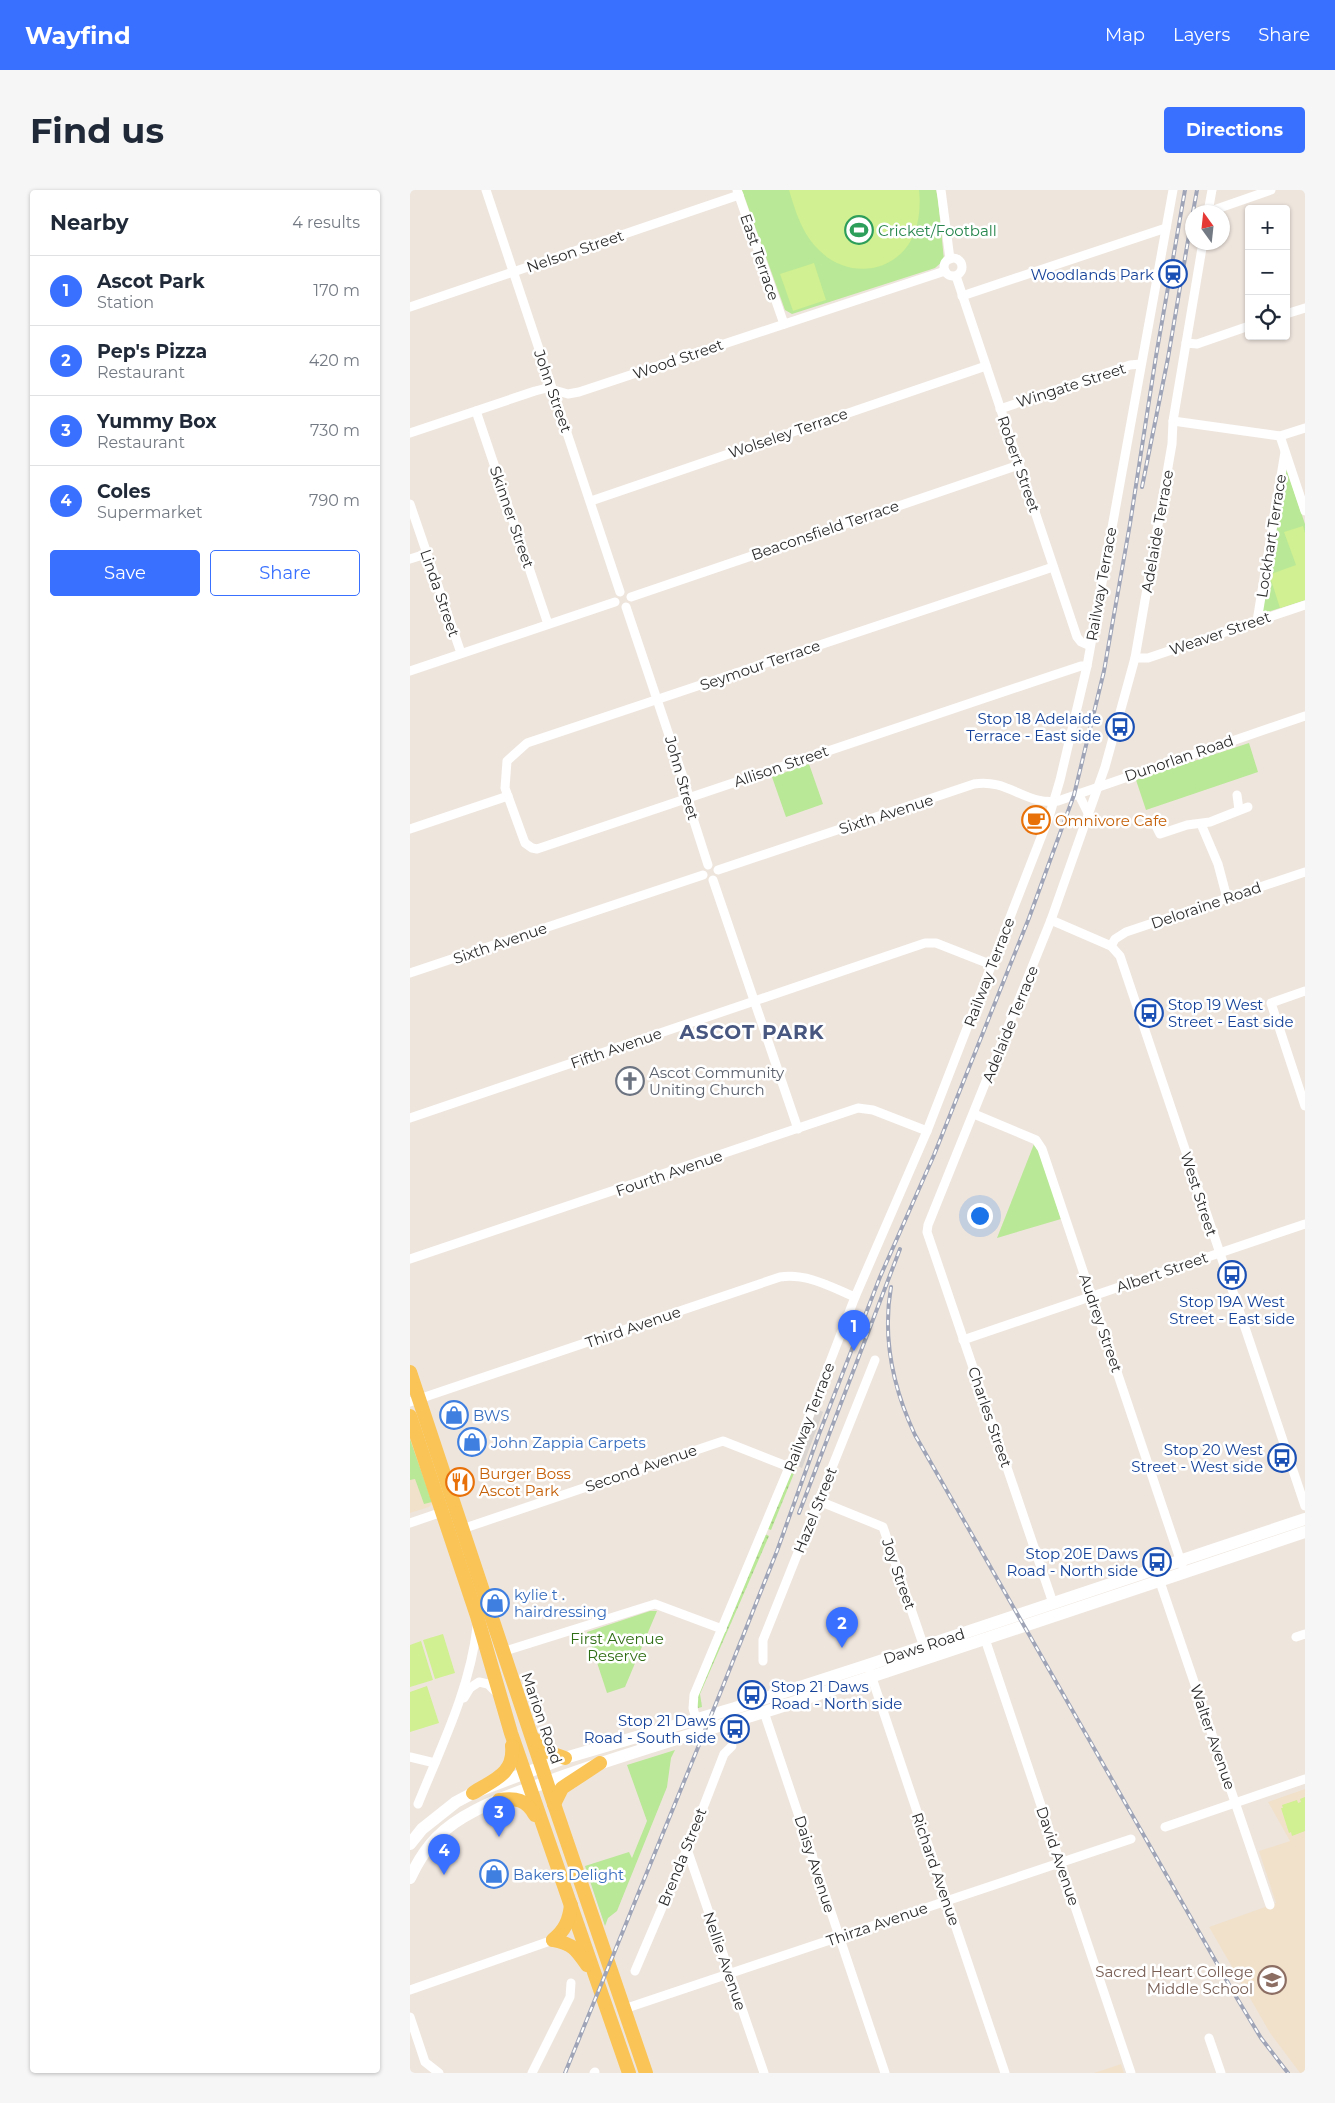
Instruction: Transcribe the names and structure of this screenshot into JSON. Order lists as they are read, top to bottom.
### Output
{
  "streets": {
    "main road": ["Daws Road", "Marion Road"],
    "street": [
      "Nelson Street",
      "East Terrace",
      "Wood Street",
      "Wingate Street",
      "John Street",
      "Wolseley Terrace",
      "Robert Street",
      "Skinner Street",
      "Beaconsfield Terrace",
      "Adelaide Terrace",
      "Lockhart Terrace",
      "Railway Terrace",
      "Linda Street",
      "Weaver Street",
      "Seymour Terrace",
      "Dunorlan Road",
      "Allison Street",
      "Sixth Avenue",
      "Deloraine Road",
      "Fifth Avenue",
      "Fourth Avenue",
      "West Street",
      "Albert Street",
      "Audrey Street",
      "Third Avenue",
      "Charles Street",
      "Second Avenue",
      "Hazel Street",
      "Joy Street",
      "Walter Avenue",
      "David Avenue",
      "Brenda Street",
      "Daisy Avenue",
      "Richard Avenue",
      "Thirza Avenue",
      "Nellie Avenue"
    ]
  },
  "crossings": [
    ["Nelson Street", "East Terrace"],
    ["Nelson Street", "John Street"],
    ["East Terrace", "Wood Street"],
    ["Wood Street", "John Street"],
    ["Wood Street", "Robert Street"],
    ["Wood Street", "Skinner Street"],
    ["Wingate Street", "Robert Street"],
    ["Wingate Street", "Railway Terrace"],
    ["John Street", "Wolseley Terrace"],
    ["John Street", "Beaconsfield Terrace"],
    ["John Street", "Seymour Terrace"],
    ["John Street", "Allison Street"],
    ["John Street", "Sixth Avenue"],
    ["Wolseley Terrace", "Robert Street"],
    ["Robert Street", "Beaconsfield Terrace"],
    ["Robert Street", "Railway Terrace"],
    ["Robert Street", "Seymour Terrace"],
    ["Adelaide Terrace", "Weaver Street"],
    ["Adelaide Terrace", "Dunorlan Road"],
    ["Adelaide Terrace", "Audrey Street"],
    ["Adelaide Terrace", "Charles Street"],
    ["Lockhart Terrace", "Weaver Street"],
    ["Railway Terrace", "Dunorlan Road"],
    ["Railway Terrace", "Allison Street"],
    ["Railway Terrace", "Sixth Avenue"],
    ["Railway Terrace", "Fifth Avenue"],
    ["Railway Terrace", "Fourth Avenue"],
    ["Railway Terrace", "Third Avenue"],
    ["Railway Terrace", "Second Avenue"],
    ["Railway Terrace", "Daws Road"],
    ["Seymour Terrace", "Allison Street"],
    ["Dunorlan Road", "Sixth Avenue"],
    ["Deloraine Road", "West Street"],
    ["West Street", "Albert Street"],
    ["Albert Street", "Audrey Street"],
    ["Albert Street", "Charles Street"],
    ["Audrey Street", "Daws Road"],
    ["Third Avenue", "Marion Road"],
    ["Charles Street", "Daws Road"],
    ["Second Avenue", "Marion Road"],
    ["Hazel Street", "Joy Street"],
    ["Joy Street", "Daws Road"],
    ["Daws Road", "Marion Road"],
    ["Daws Road", "Walter Avenue"],
    ["Daws Road", "David Avenue"],
    ["Daws Road", "Daisy Avenue"],
    ["Daws Road", "Richard Avenue"],
    ["Marion Road", "Thirza Avenue"],
    ["David Avenue", "Thirza Avenue"],
    ["Brenda Street", "Nellie Avenue"],
    ["Daisy Avenue", "Thirza Avenue"],
    ["Richard Avenue", "Thirza Avenue"],
    ["Thirza Avenue", "Nellie Avenue"]
  ],
  "districts": ["ASCOT PARK"],
  "parks": ["First Avenue Reserve"],
  "places": {
    "sports": ["Cricket/Football"],
    "station": ["Woodlands Park"],
    "bus stop": [
      "Stop 18 Adelaide Terrace - East side",
      "Stop 19 West Street - East side",
      "Stop 19A West Street - East side",
      "Stop 20 West Street - West side",
      "Stop 20E Daws Road - North side",
      "Stop 21 Daws Road - North side",
      "Stop 21 Daws Road - South side"
    ],
    "cafe": ["Omnivore Cafe"],
    "church": ["Ascot Community Uniting Church"],
    "shop": [
      "BWS",
      "John Zappia Carpets",
      "kylie t . hairdressing",
      "Bakers Delight"
    ],
    "restaurant": ["Burger Boss Ascot Park"],
    "school or university": ["Sacred Heart College Middle School"]
  },
  "north": "top",
  "page": {
    "header": "Wayfind",
    "nav": ["Map", "Layers", "Share"],
    "buttons": [
      "Directions",
      ["Save", "Share"]
    ],
    "title": "Find us",
    "heading": ["Nearby", "4 results"],
    "map_buttons": ["+", "−"],
    "list": [
      {
        "mark": "1",
        "name": "Ascot Park",
        "note": "Station",
        "value": "170 m"
      },
      {
        "mark": "2",
        "name": "Pep's Pizza",
        "note": "Restaurant",
        "value": "420 m"
      },
      {
        "mark": "3",
        "name": "Yummy Box",
        "note": "Restaurant",
        "value": "730 m"
      },
      {
        "mark": "4",
        "name": "Coles",
        "note": "Supermarket",
        "value": "790 m"
      }
    ],
    "pins": [
      "1",
      "2",
      "3",
      "4"
    ]
  }
}
